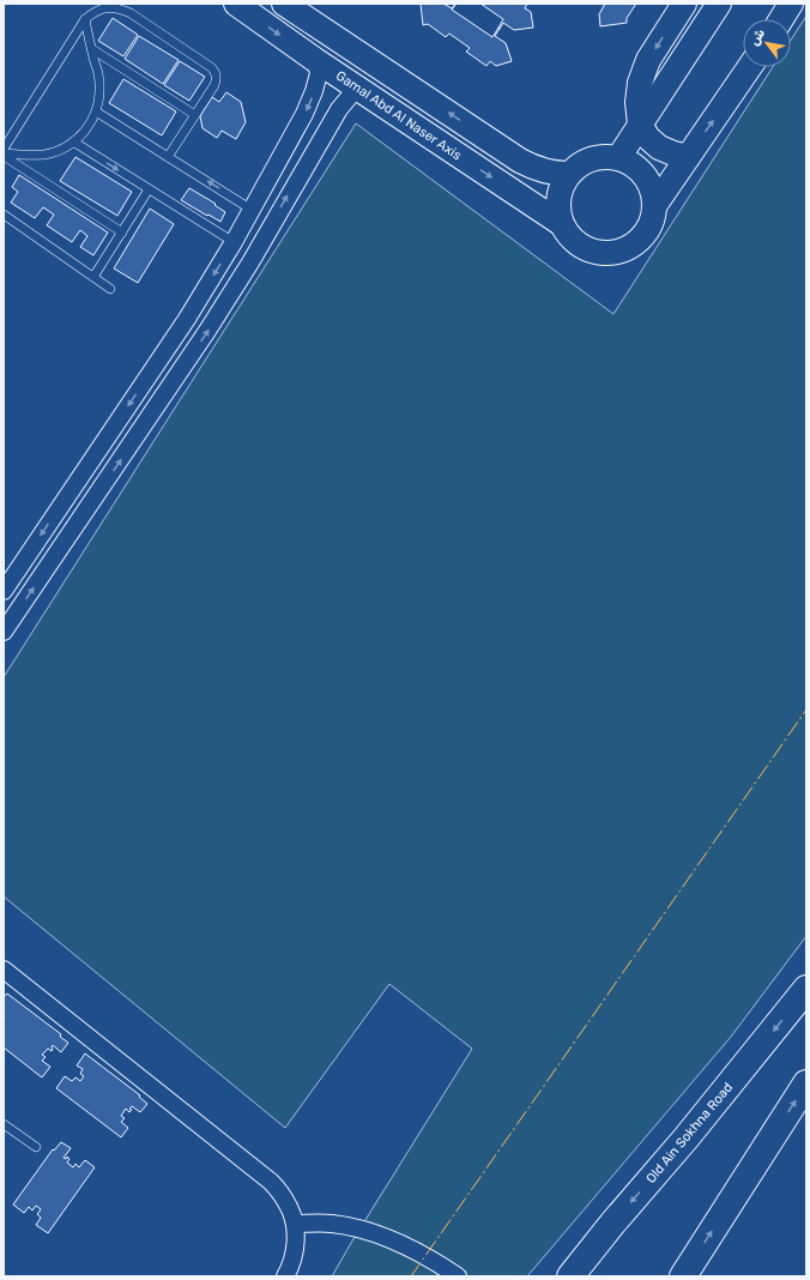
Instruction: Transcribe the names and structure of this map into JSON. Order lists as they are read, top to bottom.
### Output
{
  "streets": {
    "main road": ["Old Ain Sokhna Road"],
    "street": ["Gamal Abd Al Naser Axis"]
  },
  "north": "top left"
}
